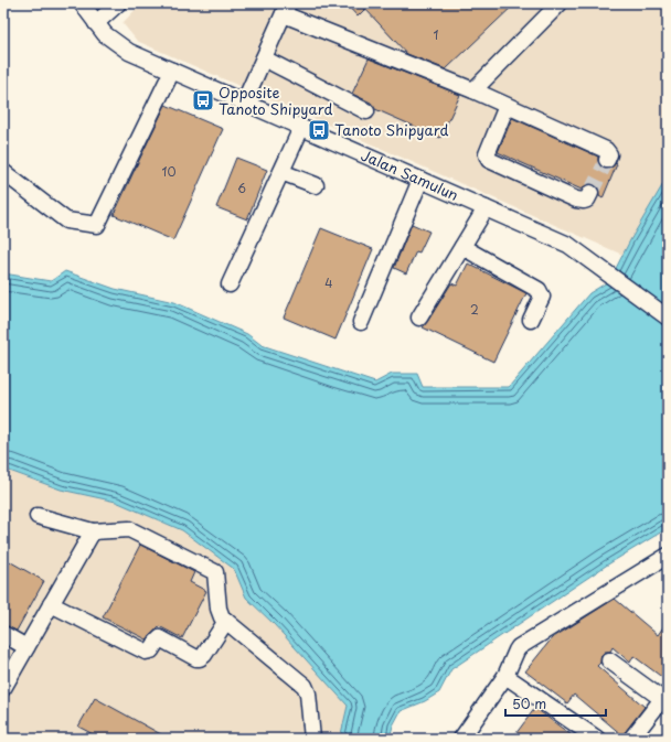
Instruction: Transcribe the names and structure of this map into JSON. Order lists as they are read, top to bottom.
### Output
{
  "streets": {
    "street": ["Jalan Samulun"]
  },
  "places": {
    "bus stop": ["Opposite Tanoto Shipyard", "Tanoto Shipyard"]
  },
  "house_numbers": [
    "1",
    "10",
    "6",
    "4",
    "2"
  ],
  "scale_bar": "50 m"
}
